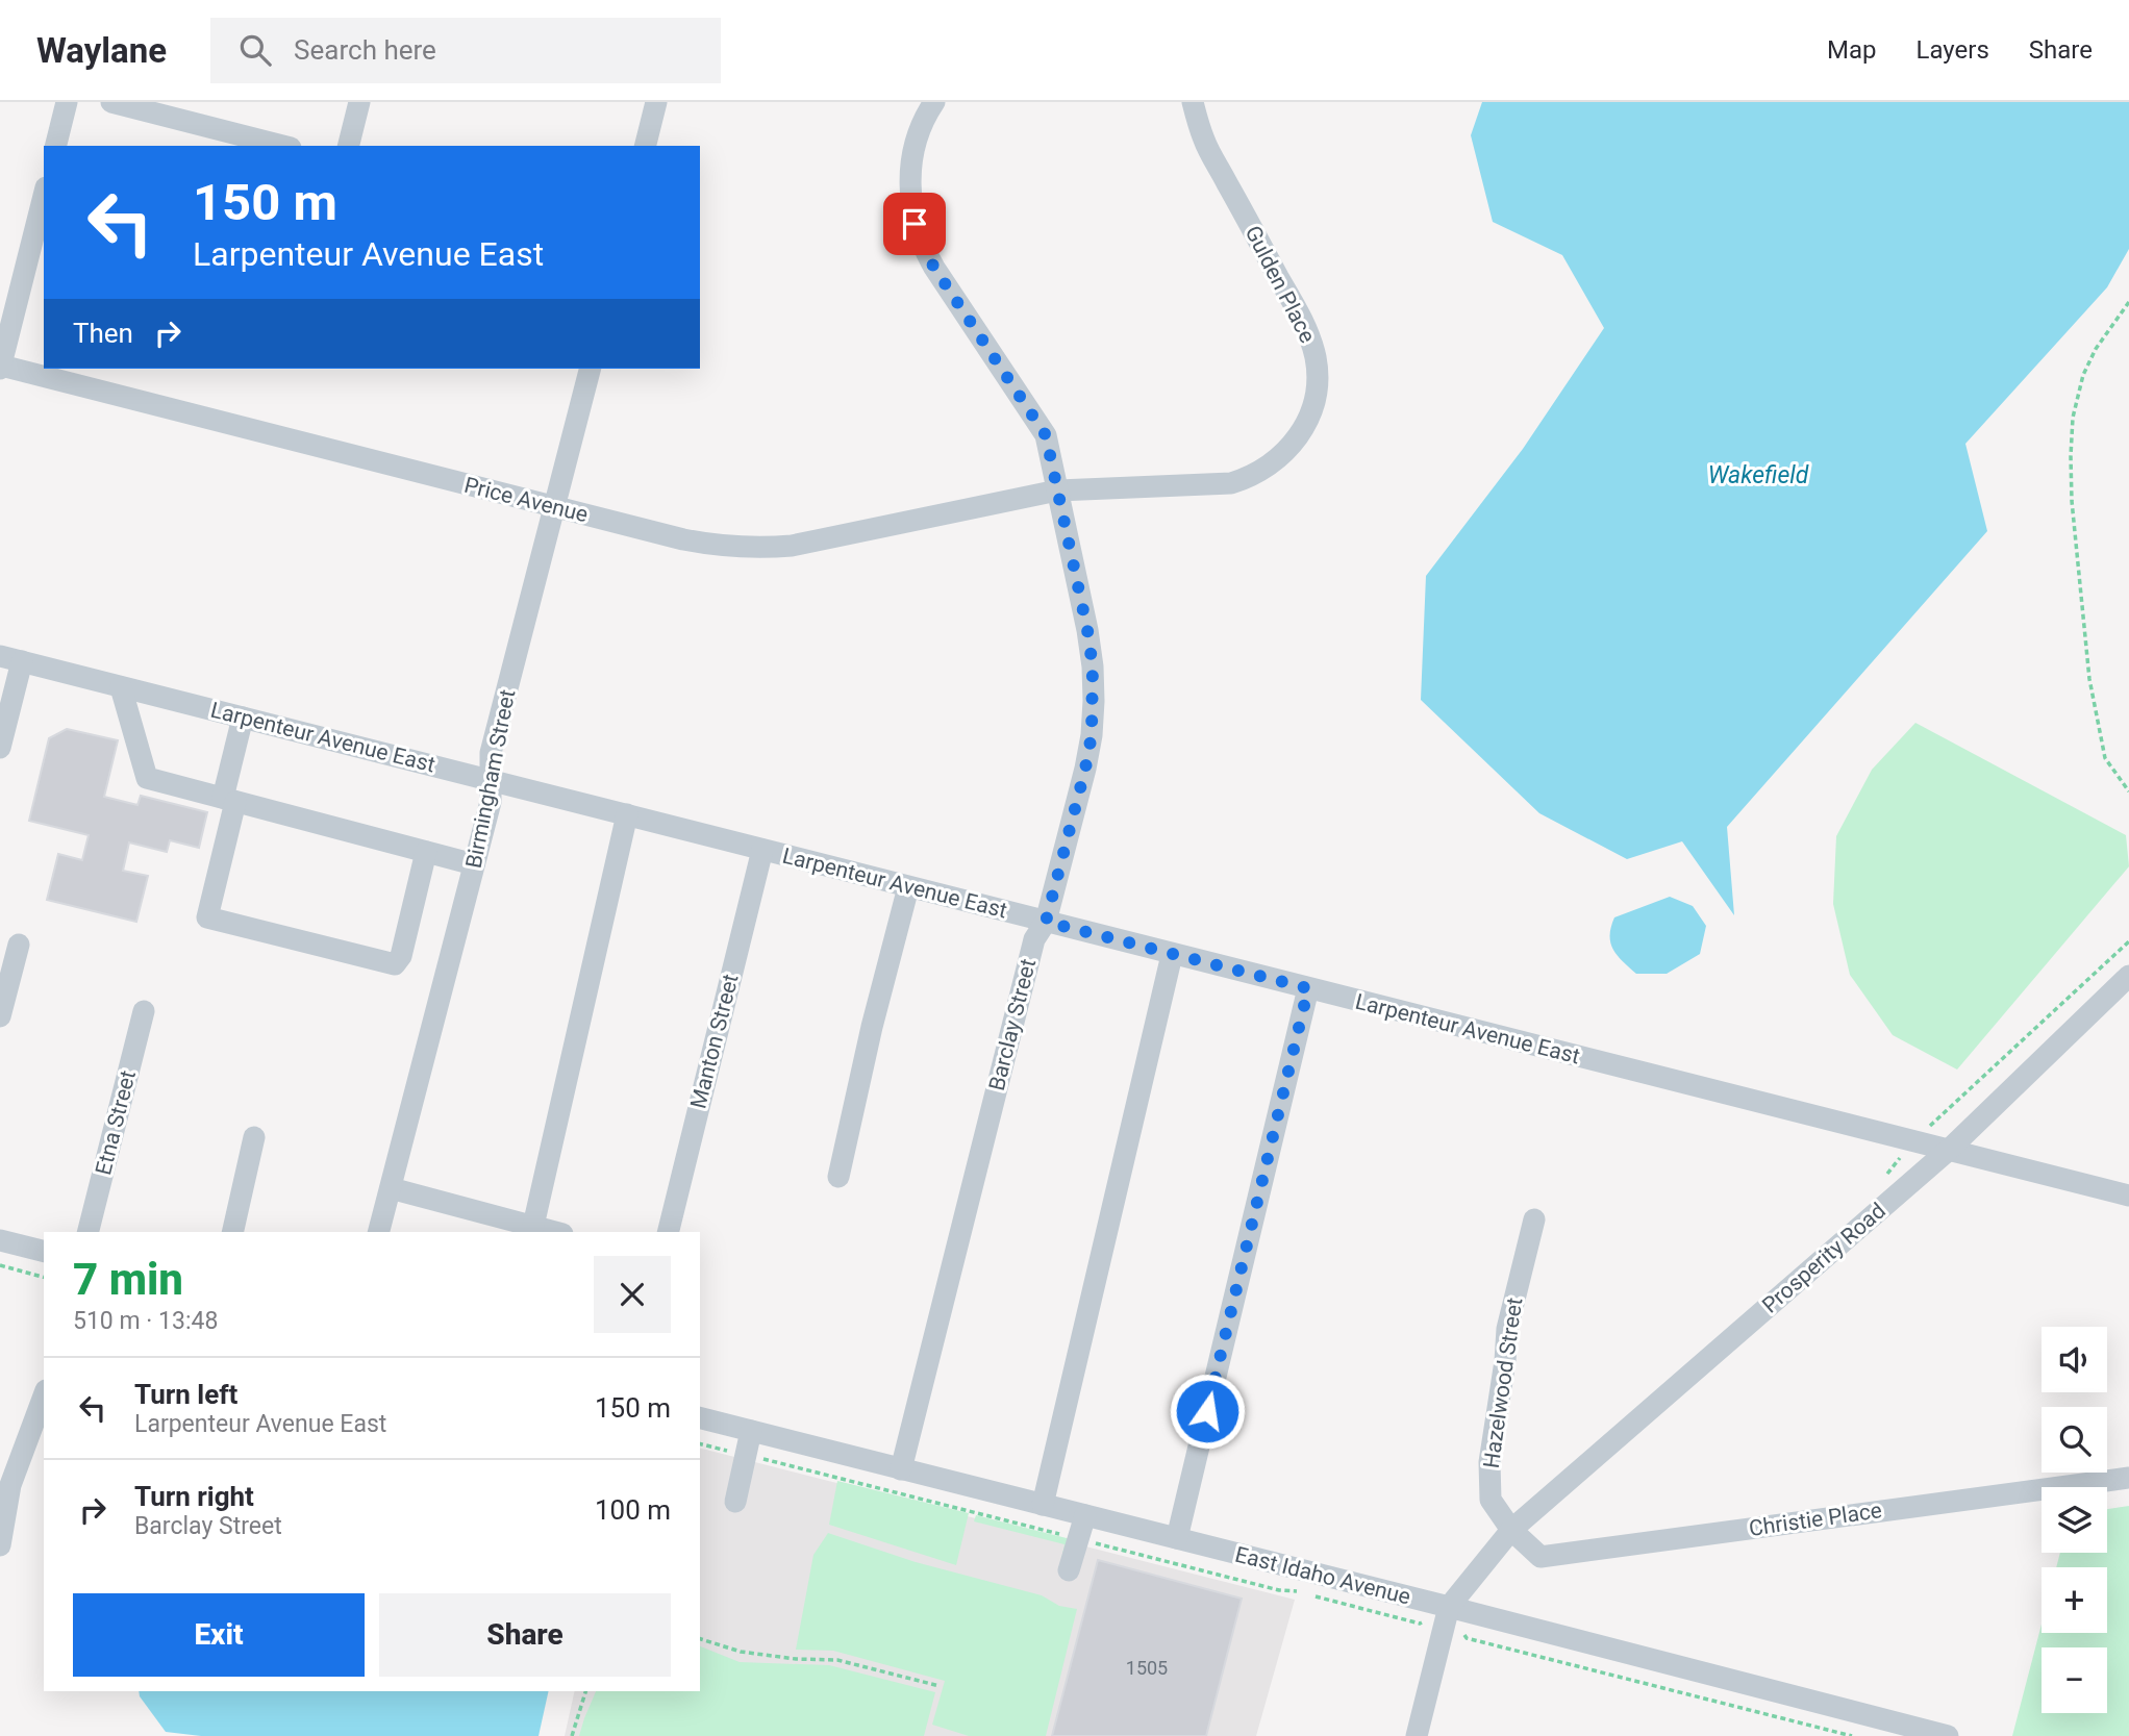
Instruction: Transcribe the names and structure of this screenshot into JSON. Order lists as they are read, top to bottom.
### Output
{
  "streets": {
    "street": [
      "Gulden Place",
      "Price Avenue",
      "Larpenteur Avenue East",
      "Birmingham Street",
      "Barclay Street",
      "Manton Street",
      "Etna Street",
      "Prosperity Road",
      "Hazelwood Street",
      "Christie Place",
      "East Idaho Avenue"
    ]
  },
  "crossings": [
    ["Gulden Place", "Price Avenue"],
    ["Gulden Place", "Barclay Street"],
    ["Price Avenue", "Birmingham Street"],
    ["Price Avenue", "Barclay Street"],
    ["Larpenteur Avenue East", "Birmingham Street"],
    ["Larpenteur Avenue East", "Barclay Street"],
    ["Larpenteur Avenue East", "Manton Street"],
    ["Larpenteur Avenue East", "Prosperity Road"],
    ["Barclay Street", "East Idaho Avenue"],
    ["Prosperity Road", "Hazelwood Street"],
    ["Prosperity Road", "Christie Place"],
    ["Hazelwood Street", "Christie Place"]
  ],
  "water": ["Wakefield"],
  "house_numbers": ["1505"],
  "page": {
    "header": "Waylane",
    "search": "Search here",
    "nav": ["Map", "Layers", "Share"],
    "turn": ["150 m", "Larpenteur Avenue East"],
    "then": "Then",
    "heading": ["7 min", "510 m · 13:48"],
    "map_buttons": ["+", "−"],
    "list": [
      {
        "name": "Turn left",
        "note": "Larpenteur Avenue East",
        "value": "150 m"
      },
      {
        "name": "Turn right",
        "note": "Barclay Street",
        "value": "100 m"
      }
    ],
    "buttons": ["Exit", "Share"]
  }
}
